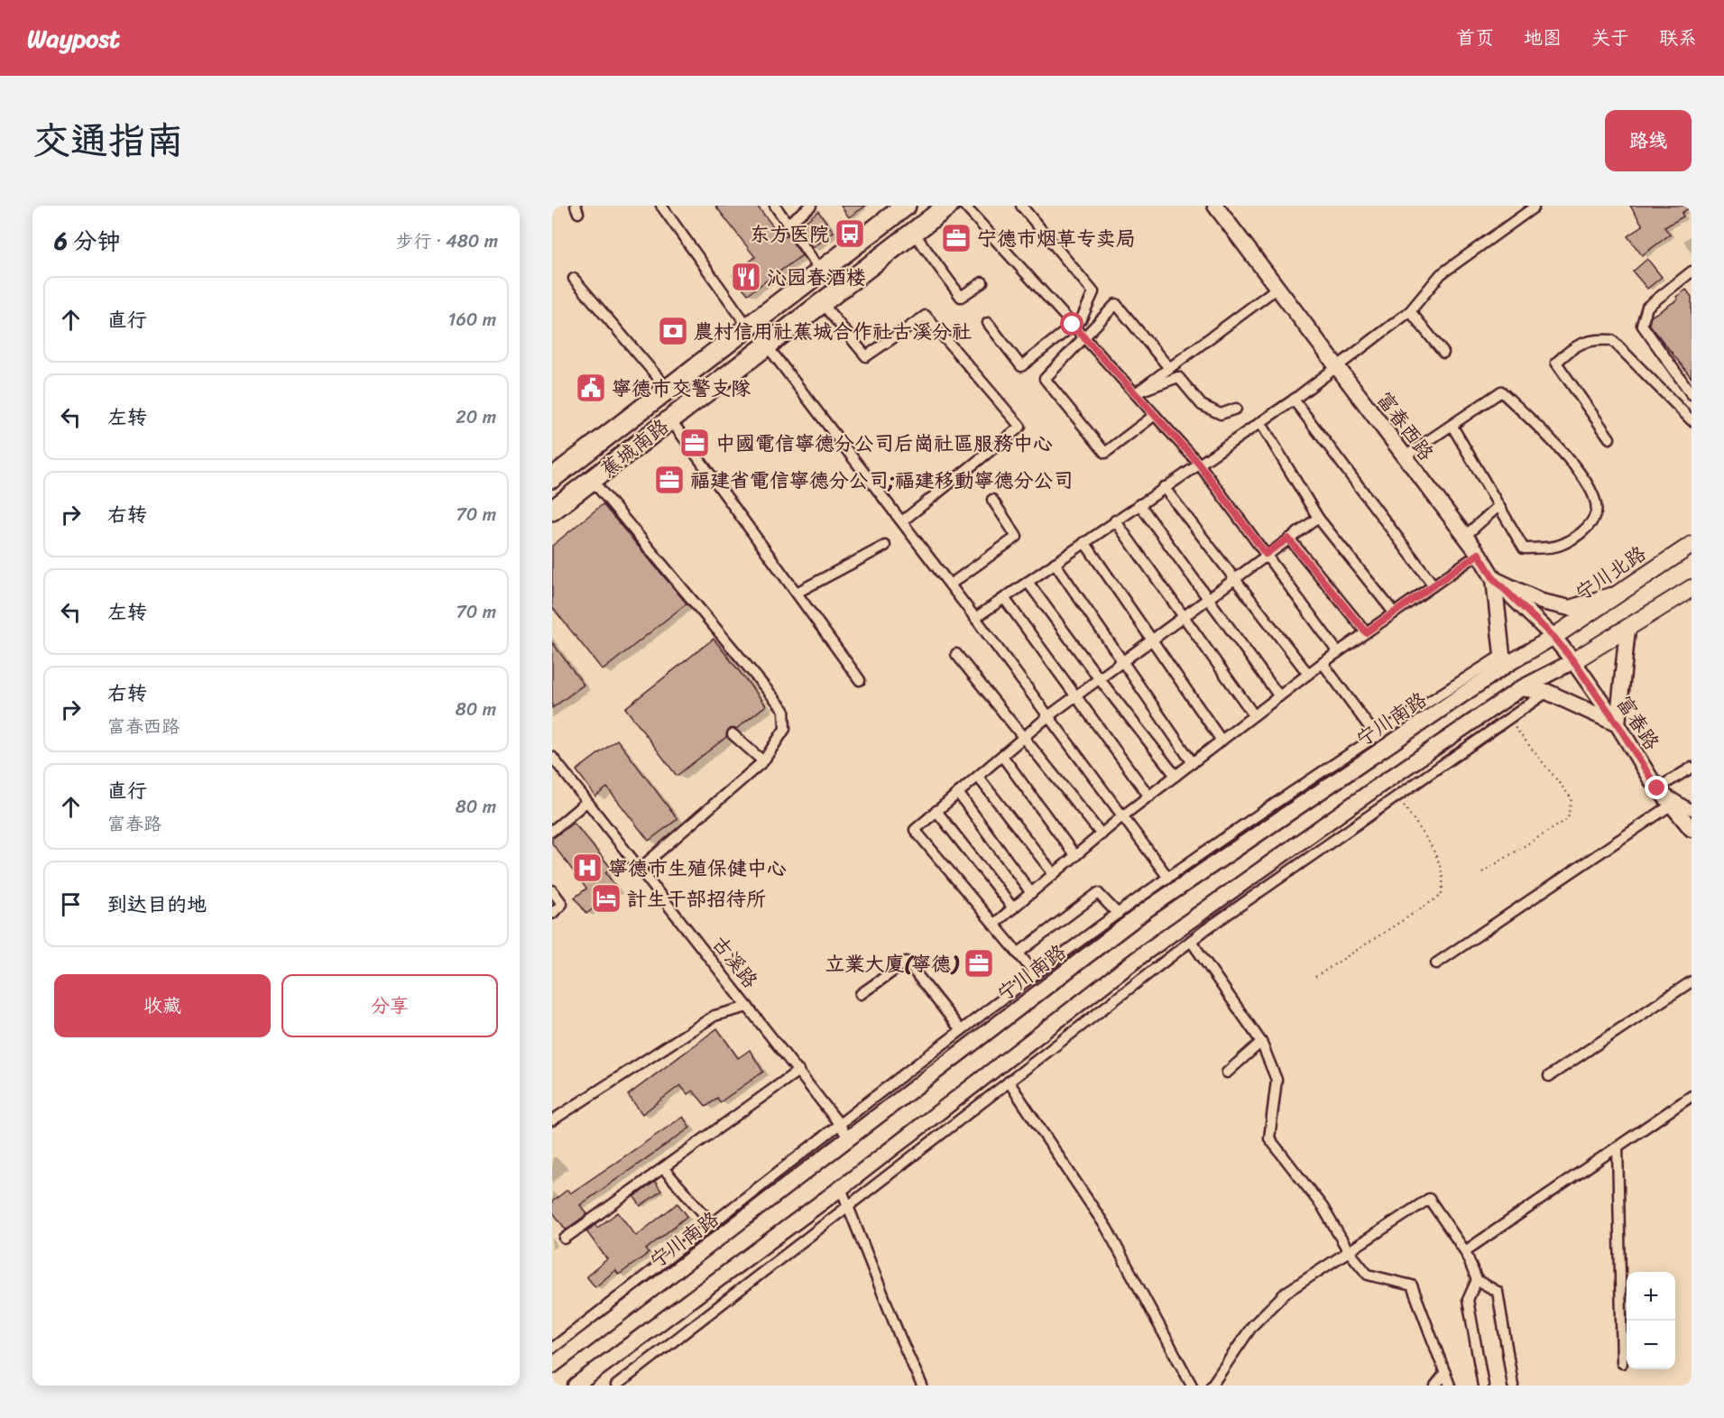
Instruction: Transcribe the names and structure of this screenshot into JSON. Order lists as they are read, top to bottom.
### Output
{
  "streets": {
    "highway": ["蕉城南路"],
    "main road": [
      "富春西路",
      "宁川北路",
      "宁川南路",
      "富春路"
    ],
    "street": ["古溪路"]
  },
  "crossings": [
    ["富春西路", "宁川北路"],
    ["富春西路", "宁川南路"],
    ["富春西路", "富春路"],
    ["宁川北路", "宁川南路"],
    ["宁川南路", "古溪路"]
  ],
  "places": {
    "bus stop": ["东方医院"],
    "office": [
      "宁德市烟草专卖局",
      "中國電信寧德分公司后崗社區服務中心",
      "福建省電信寧德分公司;福建移動寧德分公司",
      "立業大廈(寧德)"
    ],
    "restaurant": ["沁园春酒楼"],
    "bank": ["農村信用社蕉城合作社古溪分社"],
    "public building": ["寧德市交警支隊"],
    "hospital": ["寧德市生殖保健中心"],
    "hotel": ["計生干部招待所"]
  },
  "page": {
    "header": "Waypost",
    "nav": [
      "首页",
      "地图",
      "关于",
      "联系"
    ],
    "title": "交通指南",
    "buttons": [
      "路线",
      ["收藏", "分享"]
    ],
    "heading": ["6 分钟", "步行 · 480 m"],
    "list": [
      ["直行", "160 m"],
      ["左转", "20 m"],
      ["右转", "70 m"],
      ["左转", "70 m"],
      ["右转", "富春西路", "80 m"],
      ["直行", "富春路", "80 m"],
      "到达目的地"
    ],
    "map_buttons": ["+", "−"]
  }
}
